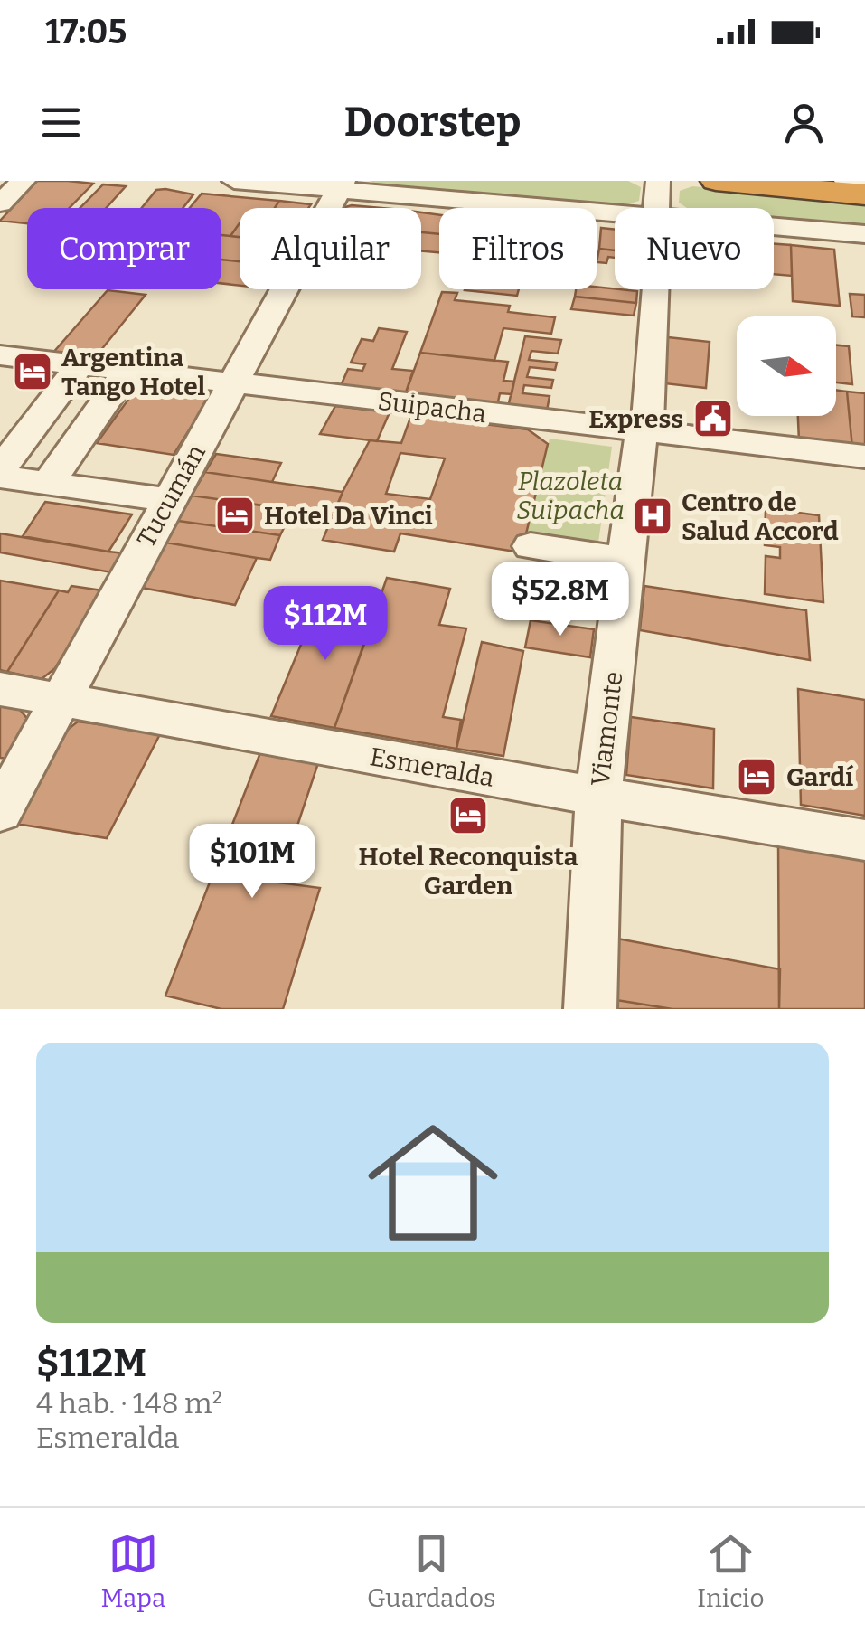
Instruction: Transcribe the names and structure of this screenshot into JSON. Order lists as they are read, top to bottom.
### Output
{
  "streets": {
    "street": [
      "Suipacha",
      "Tucumán",
      "Viamonte",
      "Esmeralda"
    ]
  },
  "crossings": [
    ["Suipacha", "Tucumán"],
    ["Suipacha", "Viamonte"],
    ["Tucumán", "Esmeralda"],
    ["Viamonte", "Esmeralda"]
  ],
  "parks": ["Plazoleta Suipacha"],
  "places": {
    "hotel": [
      "Argentina Tango Hotel",
      "Hotel Da Vinci",
      "Gardí",
      "Hotel Reconquista Garden"
    ],
    "public building": ["Express"],
    "hospital": ["Centro de Salud Accord"]
  },
  "north": "right",
  "page": {
    "status": "17:05",
    "header": "Doorstep",
    "chip": [
      "Comprar",
      "Alquilar",
      "Filtros",
      "Nuevo"
    ],
    "price": ["$52.8M", "$112M", "$101M"],
    "list": [
      {
        "name": "$112M",
        "note": "4 hab. · 148 m² · Esmeralda"
      }
    ],
    "tabs": ["Mapa", "Guardados", "Inicio"]
  }
}
